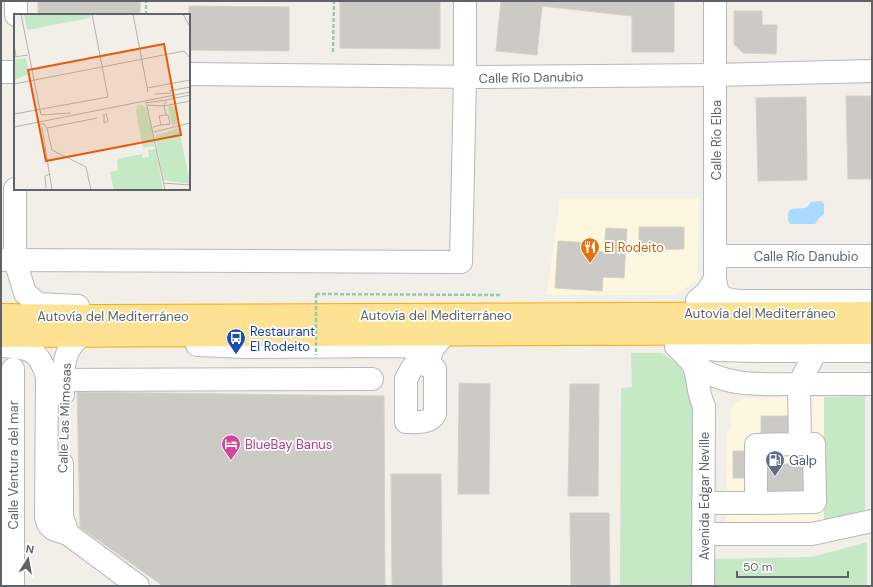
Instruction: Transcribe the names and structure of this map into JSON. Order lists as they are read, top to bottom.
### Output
{
  "streets": {
    "highway": ["Autovía del Mediterráneo"],
    "street": [
      "Calle Río Danubio",
      "Calle Río Elba",
      "Calle Las Mimosas",
      "Calle Ventura del mar",
      "Avenida Edgar Neville"
    ]
  },
  "crossings": [
    ["Calle Río Danubio", "Calle Río Elba"],
    ["Autovía del Mediterráneo", "Calle Las Mimosas"]
  ],
  "places": {
    "restaurant": ["El Rodeito"],
    "bus stop": ["Restaurant El Rodeito"],
    "hotel": ["BlueBay Banus"],
    "fuel station": ["Galp"]
  },
  "scale_bar": "50 m",
  "north": "top"
}
